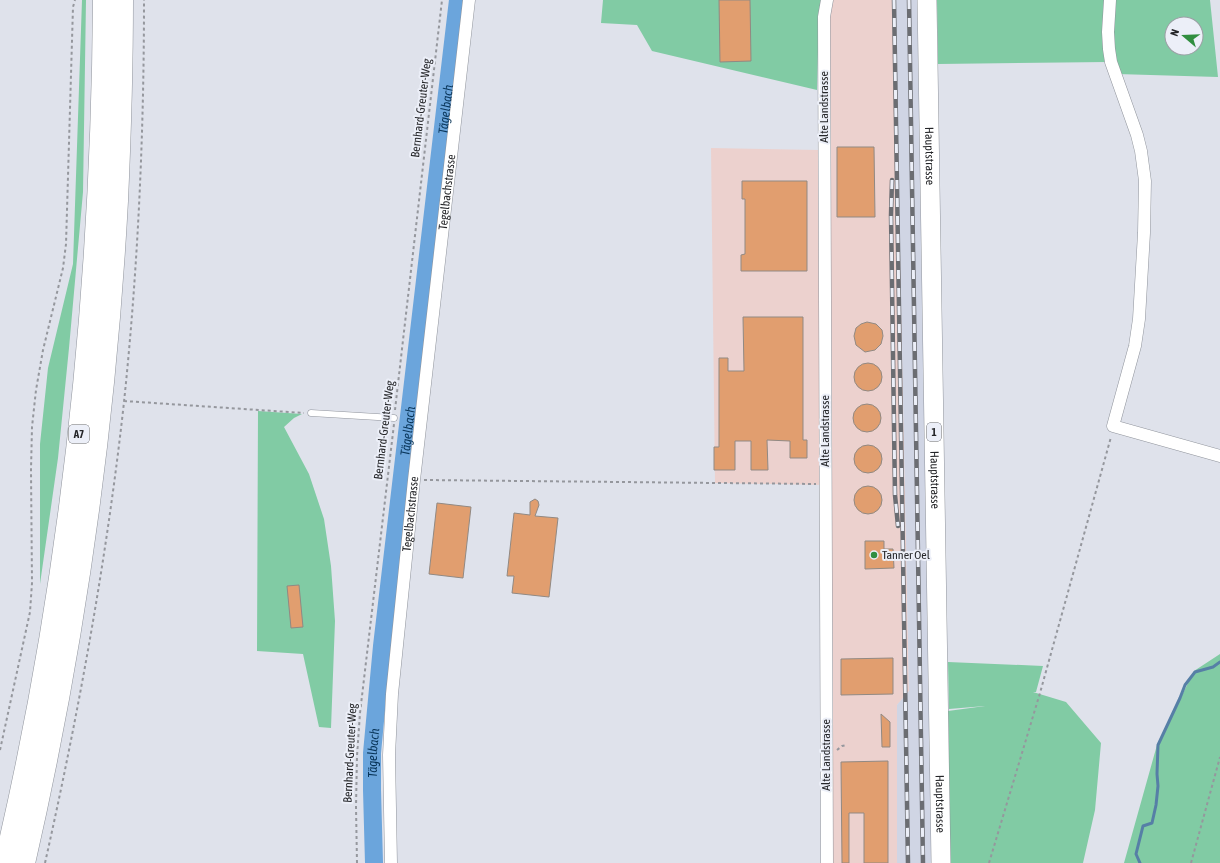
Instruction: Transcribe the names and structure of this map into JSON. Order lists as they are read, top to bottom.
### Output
{
  "streets": {
    "highway": ["A7"],
    "main road": ["Hauptstrasse", "1"],
    "street": ["Alte Landstrasse", "Tegelbachstrasse"],
    "path": ["Bernhard-Greuter-Weg"]
  },
  "water": ["Tägelbach"],
  "places": ["Tanner Oel"],
  "north": "left"
}
